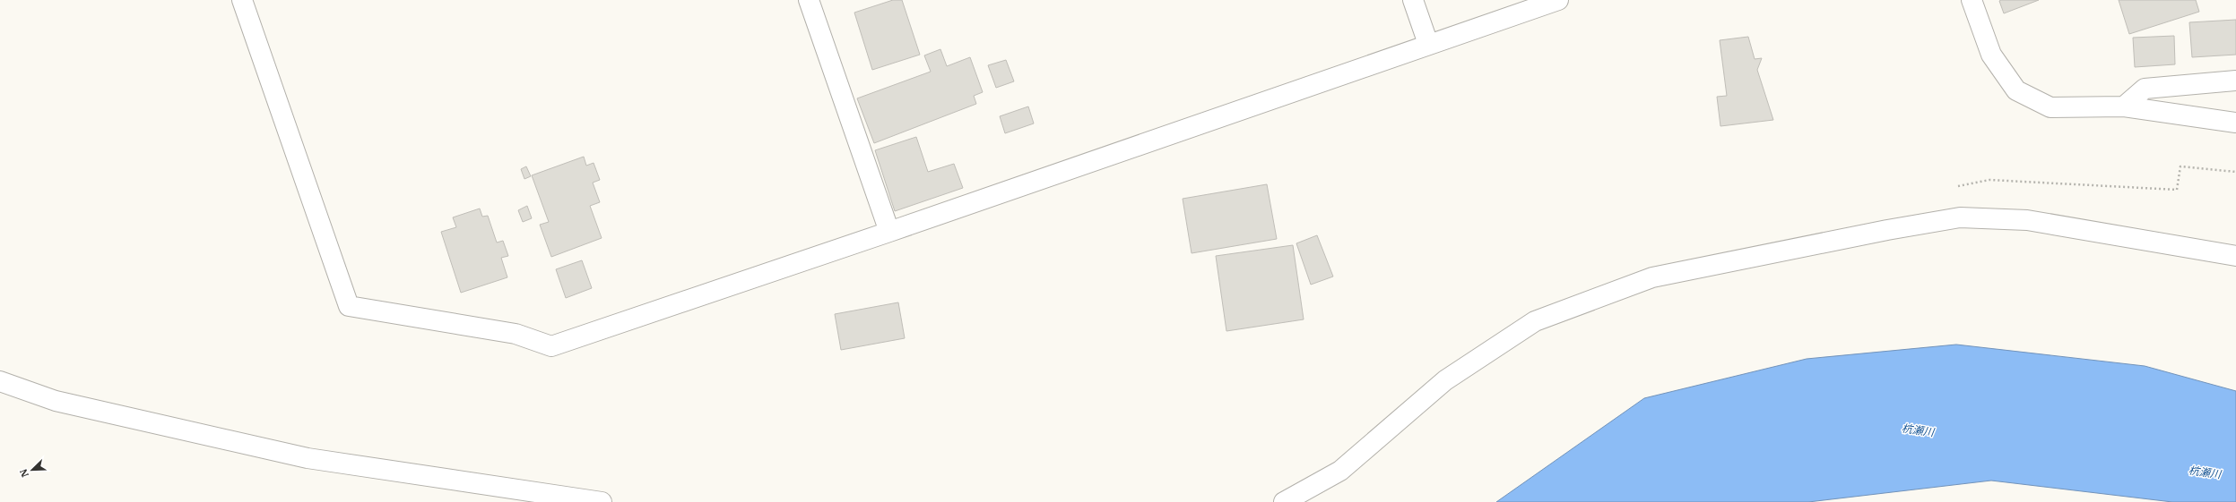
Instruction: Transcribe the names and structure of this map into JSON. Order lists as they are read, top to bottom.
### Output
{
  "water": ["杭瀬川"],
  "north": "bottom left"
}
